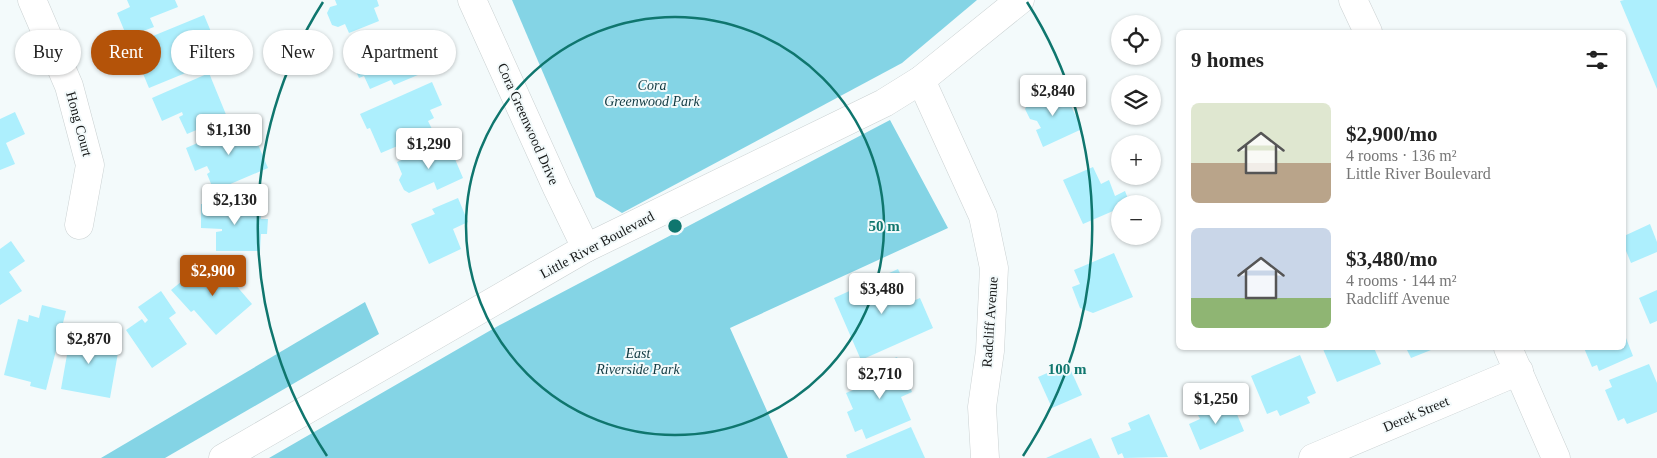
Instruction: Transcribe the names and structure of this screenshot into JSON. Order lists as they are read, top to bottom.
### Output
{
  "streets": {
    "street": [
      "Hong Court",
      "Cora Greenwood Drive",
      "Little River Boulevard",
      "Radcliff Avenue",
      "Derek Street"
    ]
  },
  "crossings": [
    ["Cora Greenwood Drive", "Little River Boulevard"],
    ["Little River Boulevard", "Radcliff Avenue"]
  ],
  "parks": ["Cora Greenwood Park", "East Riverside Park"],
  "page": {
    "map_buttons": ["+", "−"],
    "chip": [
      "Buy",
      "Rent",
      "Filters",
      "New",
      "Apartment"
    ],
    "heading": "9 homes",
    "price": [
      "$2,840",
      "$1,130",
      "$1,290",
      "$2,130",
      "$2,900",
      "$3,480",
      "$2,870",
      "$2,710",
      "$1,250"
    ],
    "list": [
      {
        "name": "$2,900/mo",
        "note": "4 rooms · 136 m² · Little River Boulevard"
      },
      {
        "name": "$3,480/mo",
        "note": "4 rooms · 144 m² · Radcliff Avenue"
      }
    ]
  },
  "rings": ["50 m", "100 m"]
}
